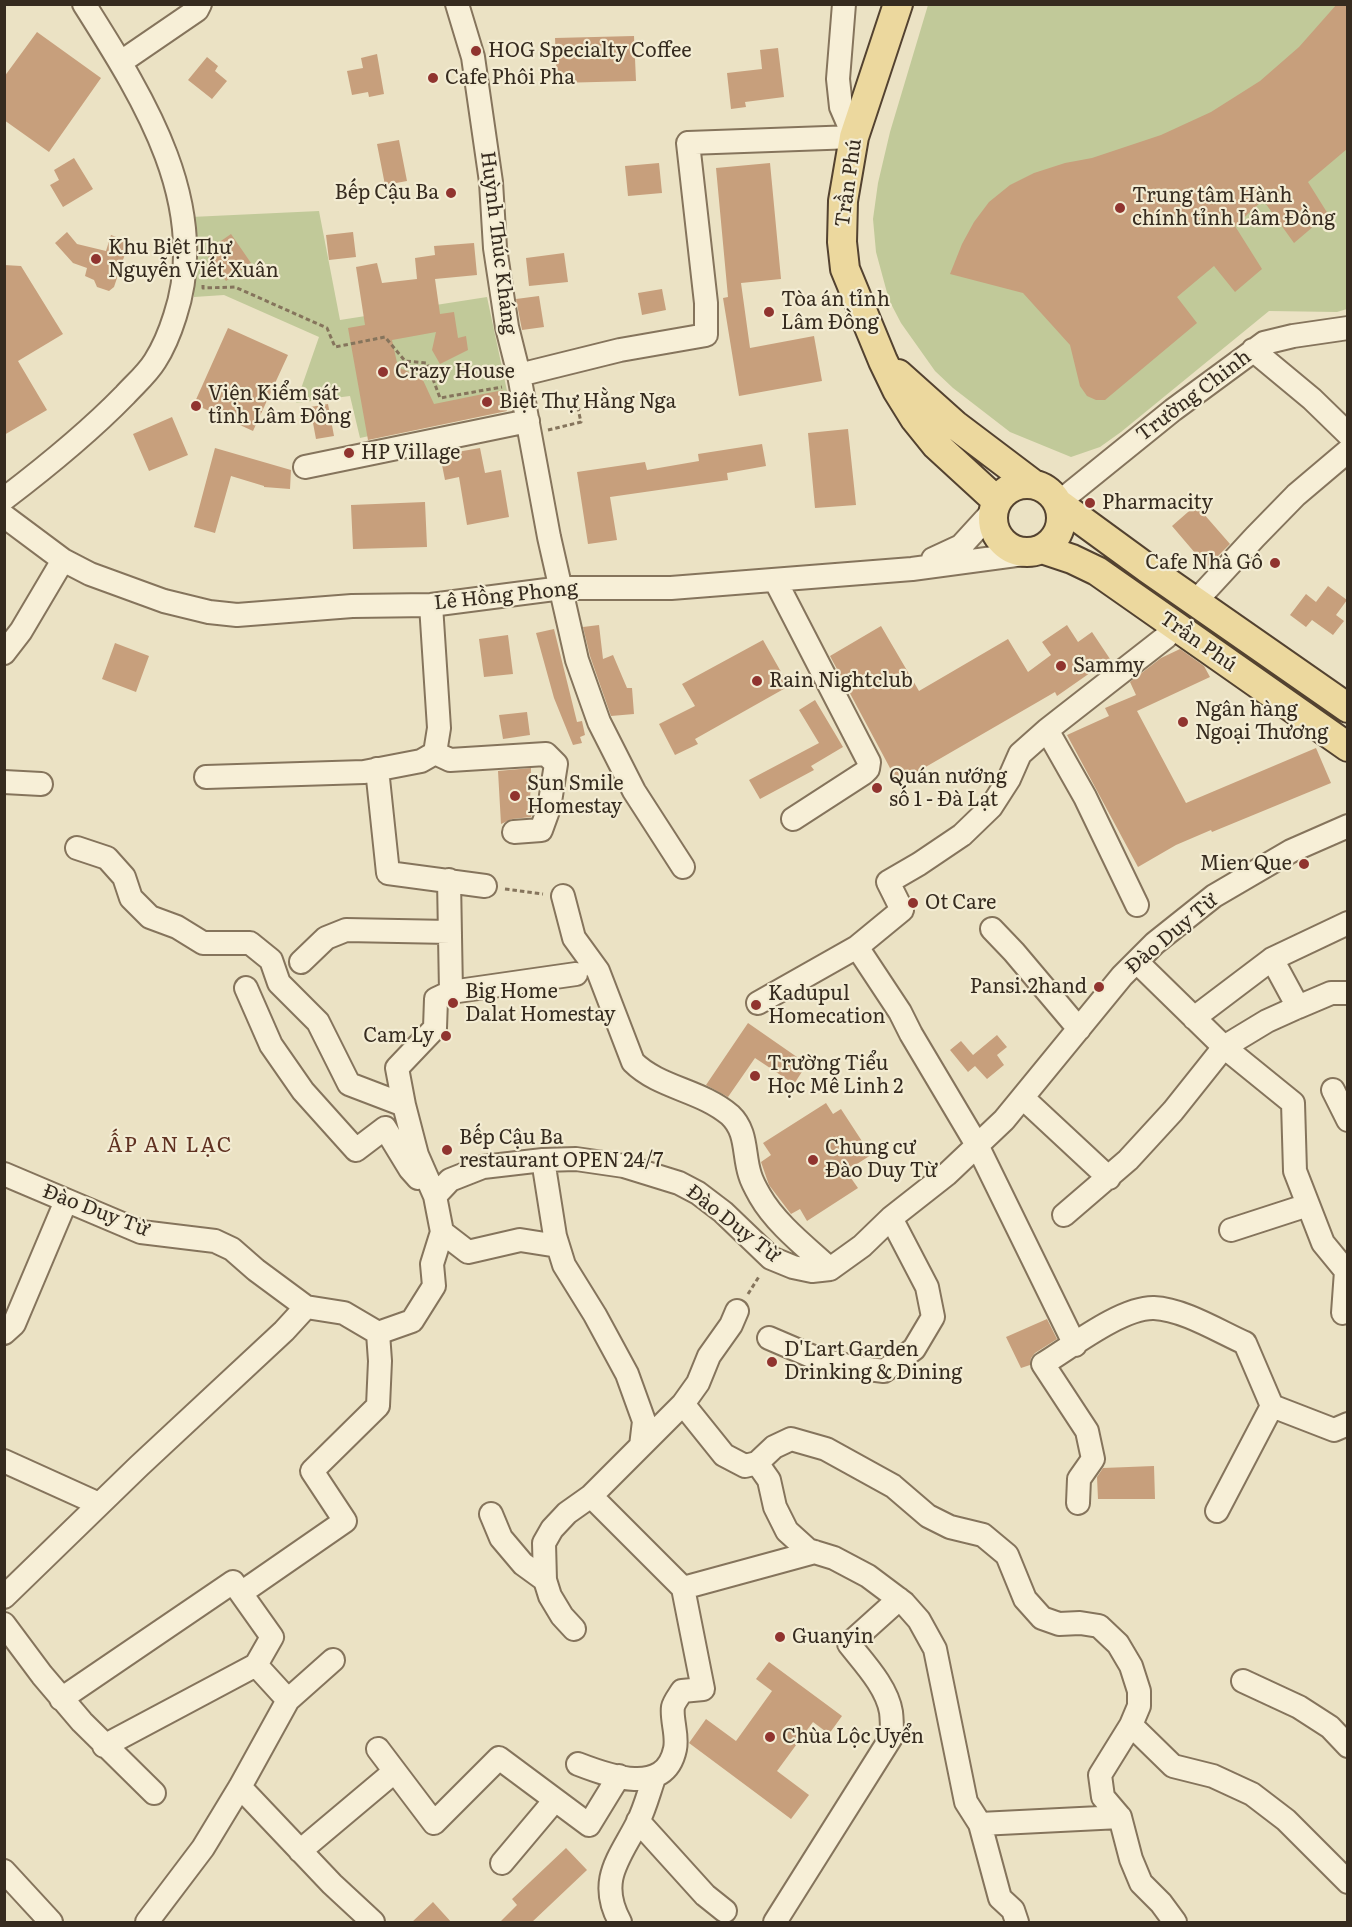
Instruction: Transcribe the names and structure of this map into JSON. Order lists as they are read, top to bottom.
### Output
{
  "streets": {
    "main road": ["Trần Phú"],
    "street": [
      "Huỳnh Thúc Kháng",
      "Trường Chinh",
      "Lê Hồng Phong",
      "Đào Duy Từ"
    ]
  },
  "crossings": [
    ["Trần Phú", "Trường Chinh"],
    ["Trần Phú", "Lê Hồng Phong"],
    ["Huỳnh Thúc Kháng", "Lê Hồng Phong"],
    ["Trường Chinh", "Lê Hồng Phong"]
  ],
  "districts": ["ẤP AN LẠC"],
  "places": [
    "HOG Specialty Coffee",
    "Cafe Phôi Pha",
    "Bếp Cậu Ba",
    "Trung tâm Hành chính tỉnh Lâm Đồng",
    "Khu Biệt Thự Nguyễn Viết Xuân",
    "Tòa án tỉnh Lâm Đồng",
    "Crazy House",
    "Biệt Thự Hằng Nga",
    "Viện Kiểm sát tỉnh Lâm Đồng",
    "HP Village",
    "Pharmacity",
    "Cafe Nhà Gô",
    "Sammy",
    "Rain Nightclub",
    "Ngân hàng Ngoại Thương",
    "Quán nướng số 1 - Đà Lạt",
    "Sun Smile Homestay",
    "Mien Que",
    "Ot Care",
    "Pansi.2hand",
    "Big Home Dalat Homestay",
    "Kadupul Homecation",
    "Cam Ly",
    "Trường Tiểu Học Mê Linh 2",
    "Bếp Cậu Ba restaurant OPEN 24/7",
    "Chung cư Đào Duy Từ",
    "D'Lart Garden Drinking & Dining",
    "Guanyin",
    "Chùa Lộc Uyển"
  ]
}
